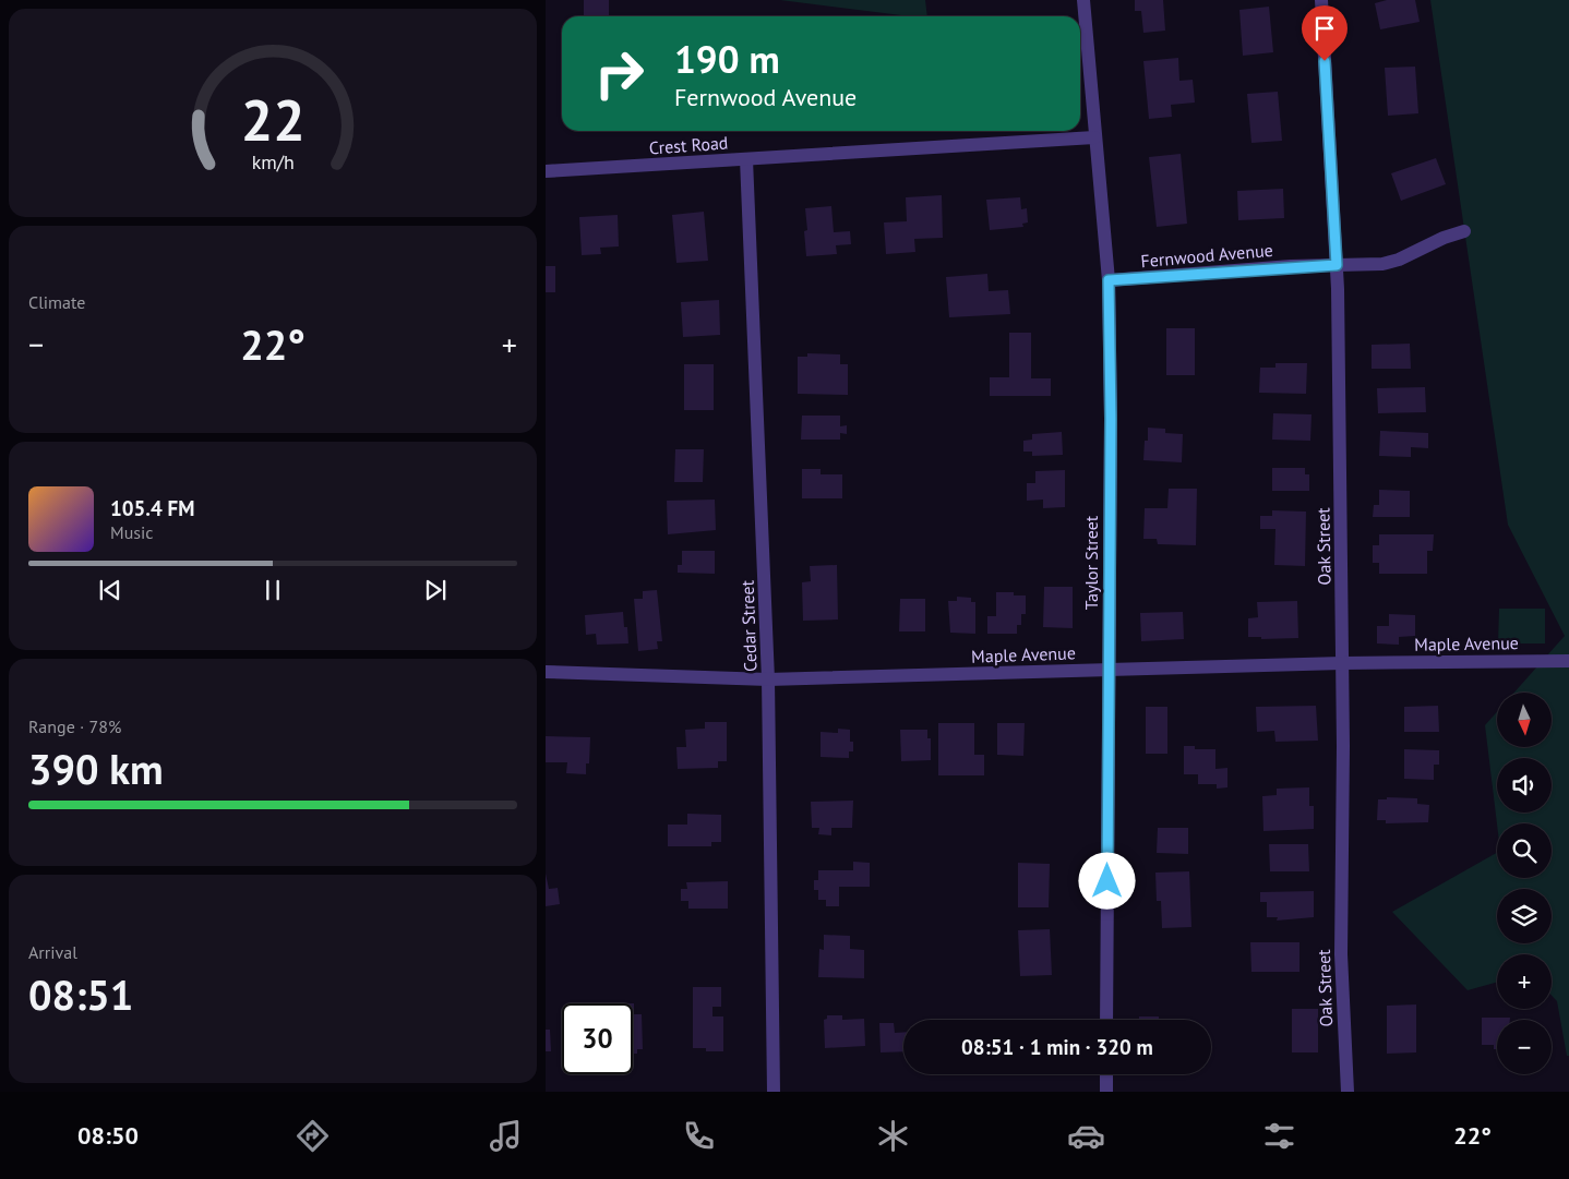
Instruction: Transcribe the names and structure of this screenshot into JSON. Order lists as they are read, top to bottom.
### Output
{
  "streets": {
    "street": [
      "Crest Road",
      "Fernwood Avenue",
      "Oak Street",
      "Taylor Street",
      "Cedar Street",
      "Maple Avenue"
    ]
  },
  "crossings": [
    ["Crest Road", "Taylor Street"],
    ["Crest Road", "Cedar Street"],
    ["Fernwood Avenue", "Oak Street"],
    ["Fernwood Avenue", "Taylor Street"],
    ["Oak Street", "Maple Avenue"],
    ["Taylor Street", "Maple Avenue"],
    ["Cedar Street", "Maple Avenue"]
  ],
  "north": "bottom",
  "page": {
    "turn": ["190 m", "Fernwood Avenue"],
    "tile": [
      "Climate",
      ["Range · 78%", "390 km"],
      ["Arrival", "08:51"]
    ],
    "heat": ["−", "22°", "+"],
    "song": ["105.4 FM", "Music"],
    "map_buttons": ["+", "−"],
    "limit": "30",
    "trip": "08:51 · 1 min · 320 m",
    "tabs": ["08:50", "22°"],
    "gauge": ["22", "km/h"]
  }
}
